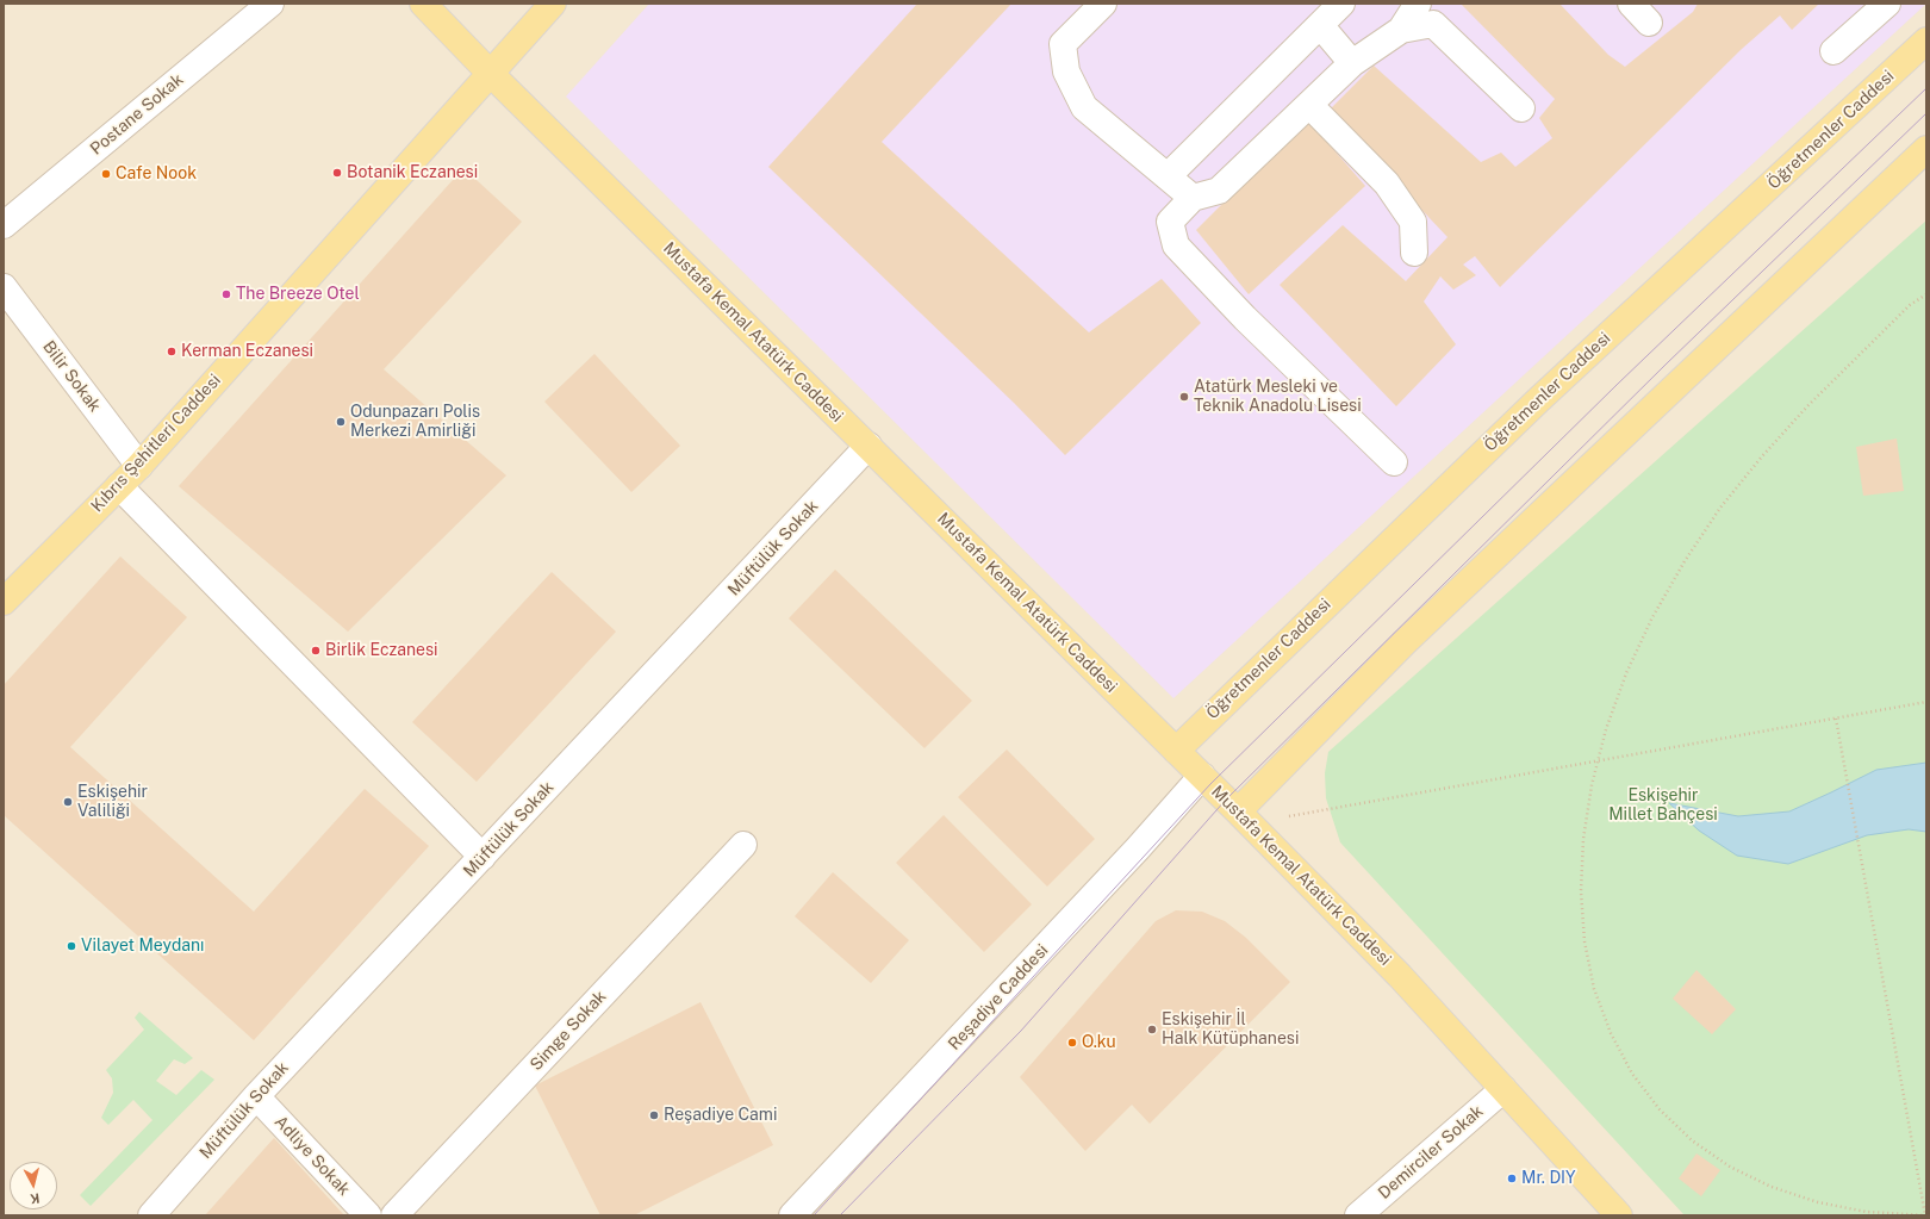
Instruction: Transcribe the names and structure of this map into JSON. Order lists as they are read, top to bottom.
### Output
{
  "streets": {
    "main road": ["Öğretmenler Caddesi", "Mustafa Kemal Atatürk Caddesi", "Kıbrıs Şehitleri Caddesi"],
    "street": [
      "Postane Sokak",
      "Bilir Sokak",
      "Müftülük Sokak",
      "Reşadiye Caddesi",
      "Simge Sokak",
      "Demirciler Sokak",
      "Adliye Sokak"
    ]
  },
  "crossings": [
    ["Öğretmenler Caddesi", "Mustafa Kemal Atatürk Caddesi"],
    ["Mustafa Kemal Atatürk Caddesi", "Kıbrıs Şehitleri Caddesi"],
    ["Mustafa Kemal Atatürk Caddesi", "Müftülük Sokak"],
    ["Mustafa Kemal Atatürk Caddesi", "Reşadiye Caddesi"],
    ["Mustafa Kemal Atatürk Caddesi", "Demirciler Sokak"],
    ["Bilir Sokak", "Kıbrıs Şehitleri Caddesi"],
    ["Müftülük Sokak", "Adliye Sokak"]
  ],
  "parks": ["Eskişehir Millet Bahçesi"],
  "places": [
    "Botanik Eczanesi",
    "Cafe Nook",
    "The Breeze Otel",
    "Kerman Eczanesi",
    "Atatürk Mesleki ve Teknik Anadolu Lisesi",
    "Odunpazarı Polis Merkezi Amirliği",
    "Birlik Eczanesi",
    "Eskişehir Valiliği",
    "Vilayet Meydanı",
    "Eskişehir İl Halk Kütüphanesi",
    "O.ku",
    "Reşadiye Cami",
    "Mr. DIY"
  ],
  "north": "bottom"
}
